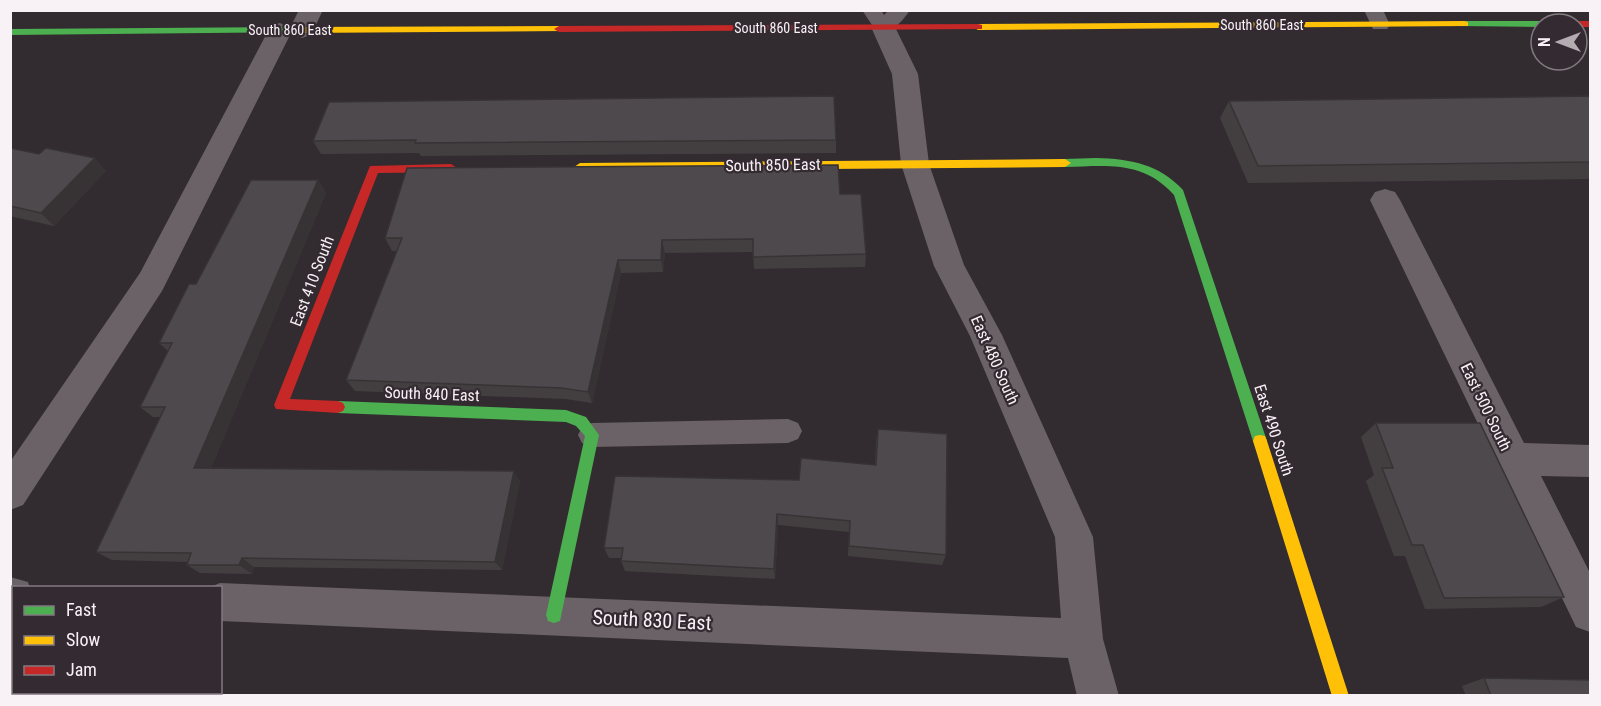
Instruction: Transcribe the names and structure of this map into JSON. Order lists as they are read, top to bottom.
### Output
{
  "streets": {
    "street": [
      "South 860 East",
      "South 850 East",
      "East 410 South",
      "East 480 South",
      "South 840 East",
      "East 500 South",
      "East 490 South",
      "South 830 East"
    ]
  },
  "crossings": [
    ["South 860 East", "East 480 South"],
    ["South 850 East", "East 480 South"],
    ["South 850 East", "East 490 South"],
    ["East 410 South", "South 840 East"],
    ["East 480 South", "South 830 East"]
  ],
  "legend": ["Fast", "Slow", "Jam"],
  "north": "left"
}
